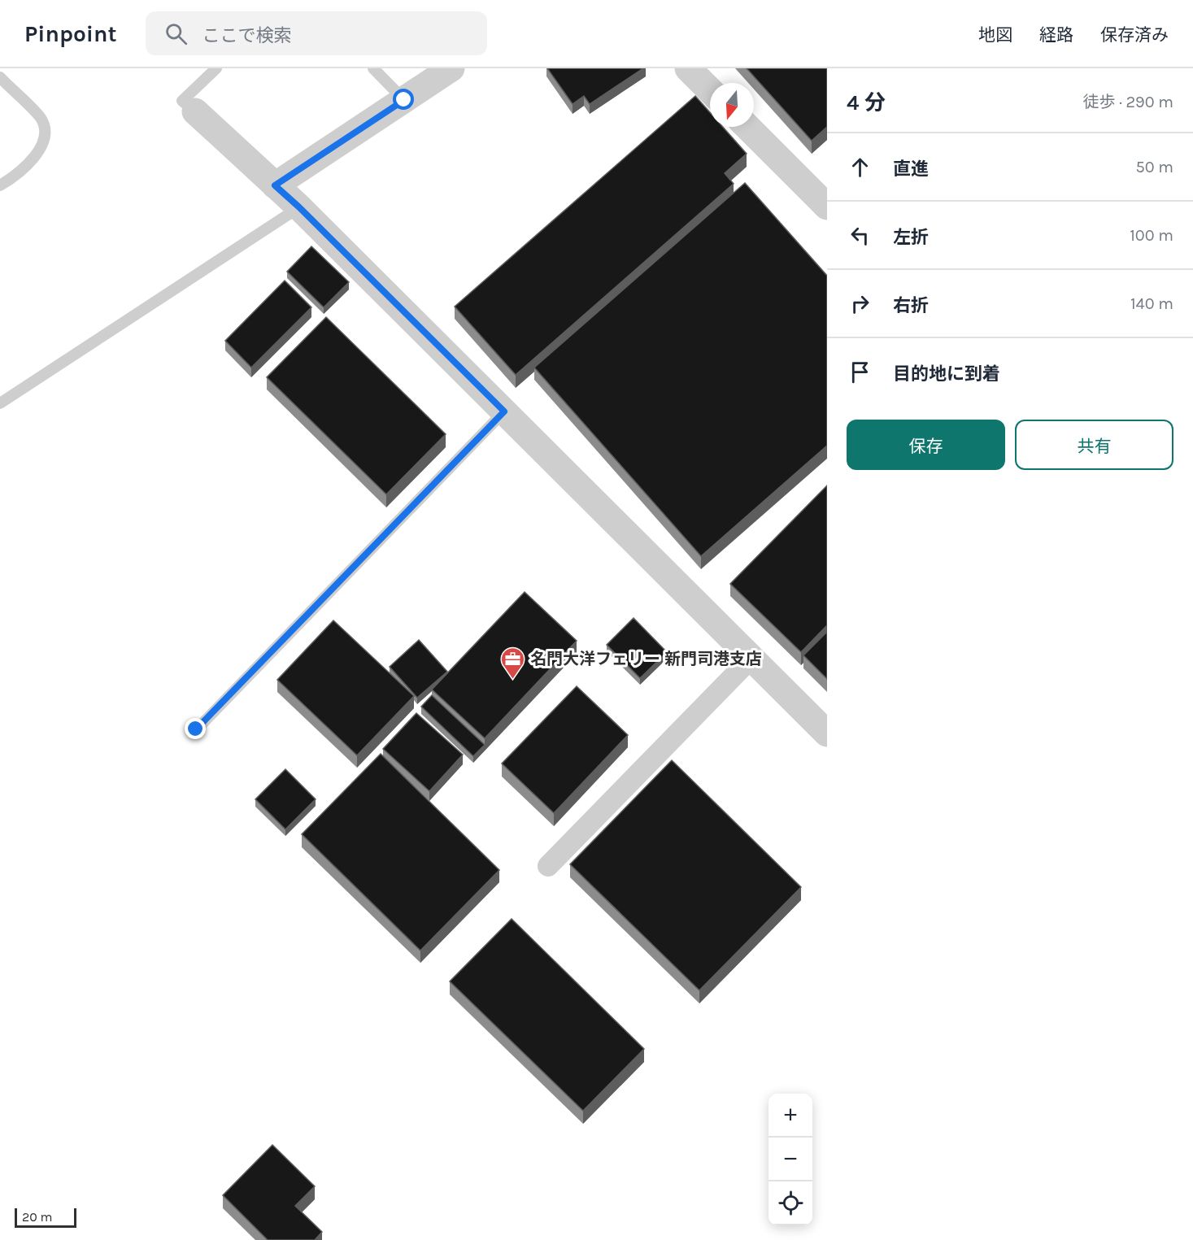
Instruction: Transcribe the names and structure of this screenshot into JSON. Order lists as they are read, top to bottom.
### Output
{
  "places": {
    "office": ["名門大洋フェリー 新門司港支店"]
  },
  "scale_bar": "20 m",
  "north": "bottom",
  "page": {
    "header": "Pinpoint",
    "search": "ここで検索",
    "nav": ["地図", "経路", "保存済み"],
    "heading": ["4 分", "徒歩 · 290 m"],
    "list": [
      ["直進", "50 m"],
      ["左折", "100 m"],
      ["右折", "140 m"],
      "目的地に到着"
    ],
    "buttons": ["保存", "共有"],
    "map_buttons": ["+", "−"],
    "scale": "20 m"
  }
}
